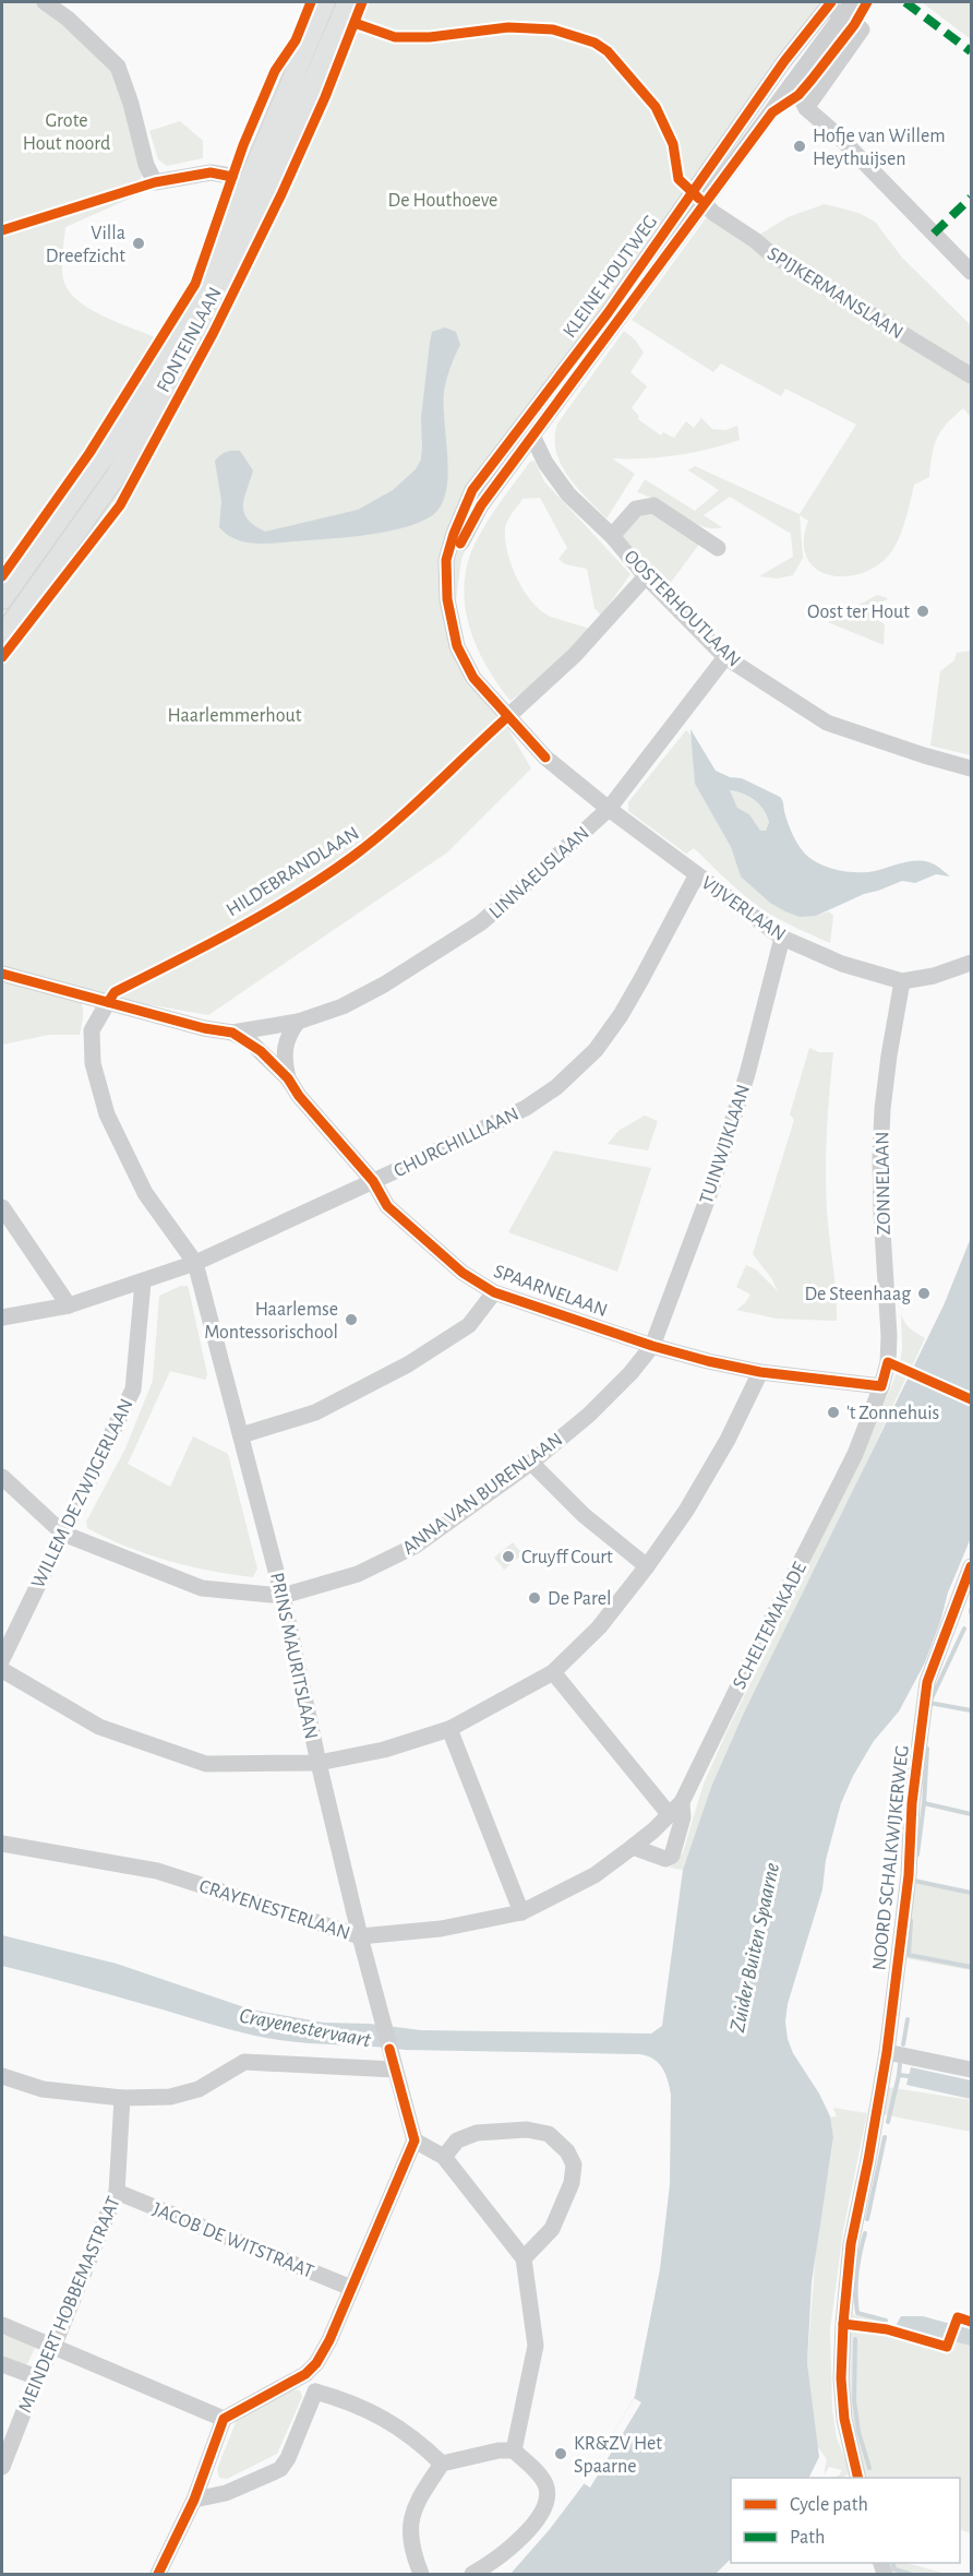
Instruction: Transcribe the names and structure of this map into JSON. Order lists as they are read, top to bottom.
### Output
{
  "streets": {
    "main road": ["FONTEINLAAN"],
    "street": [
      "KLEINE HOUTWEG",
      "SPIJKERMANSLAAN",
      "OOSTERHOUTLAAN",
      "LINNAEUSLAAN",
      "VIJVERLAAN",
      "CHURCHILLLAAN",
      "TUINWIJKLAAN",
      "ZONNELAAN",
      "SPAARNELAAN",
      "WILLEM DE ZWIJGERLAAN",
      "ANNA VAN BURENLAAN",
      "SCHELTEMAKADE",
      "PRINS MAURITSLAAN",
      "NOORD SCHALKWIJKERWEG",
      "CRAYENESTERLAAN",
      "JACOB DE WITSTRAAT",
      "MEINDERT HOBBEMASTRAAT"
    ],
    "cycle path": ["HILDEBRANDLAAN"]
  },
  "crossings": [
    ["KLEINE HOUTWEG", "SPIJKERMANSLAAN"],
    ["KLEINE HOUTWEG", "OOSTERHOUTLAAN"],
    ["KLEINE HOUTWEG", "LINNAEUSLAAN"],
    ["KLEINE HOUTWEG", "VIJVERLAAN"],
    ["OOSTERHOUTLAAN", "LINNAEUSLAAN"],
    ["LINNAEUSLAAN", "VIJVERLAAN"],
    ["LINNAEUSLAAN", "SPAARNELAAN"],
    ["VIJVERLAAN", "CHURCHILLLAAN"],
    ["VIJVERLAAN", "TUINWIJKLAAN"],
    ["VIJVERLAAN", "ZONNELAAN"],
    ["CHURCHILLLAAN", "SPAARNELAAN"],
    ["CHURCHILLLAAN", "WILLEM DE ZWIJGERLAAN"],
    ["CHURCHILLLAAN", "PRINS MAURITSLAAN"],
    ["TUINWIJKLAAN", "SPAARNELAAN"],
    ["TUINWIJKLAAN", "ANNA VAN BURENLAAN"],
    ["ZONNELAAN", "SPAARNELAAN"],
    ["ZONNELAAN", "SCHELTEMAKADE"],
    ["SPAARNELAAN", "ANNA VAN BURENLAAN"],
    ["SPAARNELAAN", "SCHELTEMAKADE"],
    ["WILLEM DE ZWIJGERLAAN", "ANNA VAN BURENLAAN"],
    ["ANNA VAN BURENLAAN", "PRINS MAURITSLAAN"],
    ["SCHELTEMAKADE", "CRAYENESTERLAAN"],
    ["PRINS MAURITSLAAN", "CRAYENESTERLAAN"],
    ["JACOB DE WITSTRAAT", "MEINDERT HOBBEMASTRAAT"]
  ],
  "water": ["Zuider Buiten Spaarne", "Crayenestervaart"],
  "parks": ["Grote Hout noord", "De Houthoeve", "Haarlemmerhout"],
  "places": [
    "Hofje van Willem Heythuijsen",
    "Villa Dreefzicht",
    "Oost ter Hout",
    "De Steenhaag",
    "Haarlemse Montessorischool",
    "'t Zonnehuis",
    "Cruyff Court",
    "De Parel",
    "KR&ZV Het Spaarne"
  ],
  "legend": ["Cycle path", "Path"]
}
